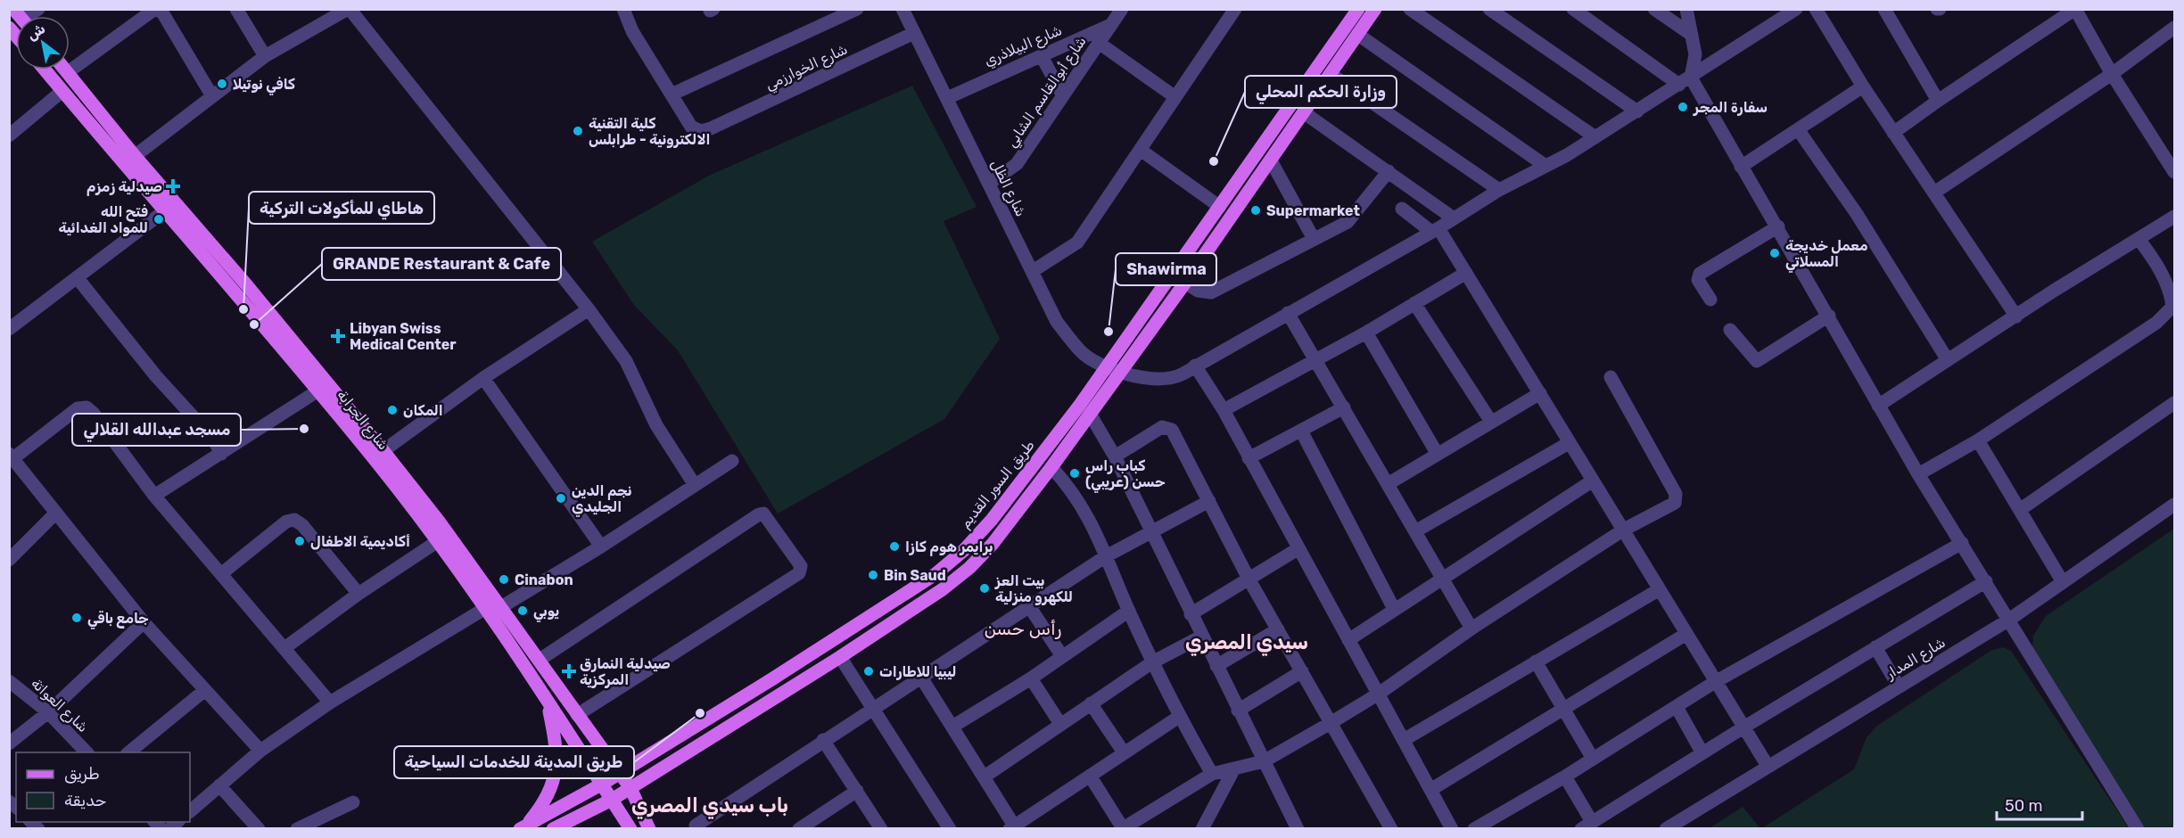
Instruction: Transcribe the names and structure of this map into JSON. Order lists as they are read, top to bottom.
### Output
{
  "streets": {
    "main road": ["شارع الجرابة", "طريق السور القديم"],
    "street": [
      "شارع البيلاذري",
      "شارع الخوارزمي",
      "شارع أبوالقاسم الشابي",
      "شارع الظل",
      "شارع المدار",
      "شارع العواتة"
    ]
  },
  "crossings": [
    ["شارع البيلاذري", "شارع أبوالقاسم الشابي"],
    ["شارع البيلاذري", "شارع الظل"],
    ["شارع الخوارزمي", "شارع الظل"],
    ["شارع أبوالقاسم الشابي", "شارع الظل"],
    ["شارع الظل", "طريق السور القديم"],
    ["شارع الجرابة", "طريق السور القديم"]
  ],
  "districts": ["رأس حسن", "سيدي المصري", "باب سيدي المصري"],
  "places": {
    "other": [
      "كافي نوتيلا",
      "سفارة المجر",
      "كلية التقنية الالكترونية - طرابلس",
      "وزارة الحكم المحلي",
      "Supermarket",
      "فتح الله للمواد الغدائية",
      "معمل خديجة المسلاتي",
      "هاطاي للمأكولات التركية",
      "GRANDE Restaurant & Cafe",
      "Shawirma",
      "المكان",
      "مسجد عبدالله القلالي",
      "كباب راس حسن (عريبي)",
      "نجم الدين الجليدي",
      "أكاديمية الاطفال",
      "برايمر هوم كازا",
      "Bin Saud",
      "Cinabon",
      "بيت العز للكهرو منزلية",
      "يوبي",
      "جامع باقي",
      "ليبيا للاطارات",
      "طريق المدينة للخدمات السياحية"
    ],
    "health": ["صيدلية زمزم", "Libyan Swiss Medical Center", "صيدلية النمارق المركزية"]
  },
  "legend": ["طريق", "حديقة"],
  "scale_bar": "50 m",
  "north": "top left"
}
